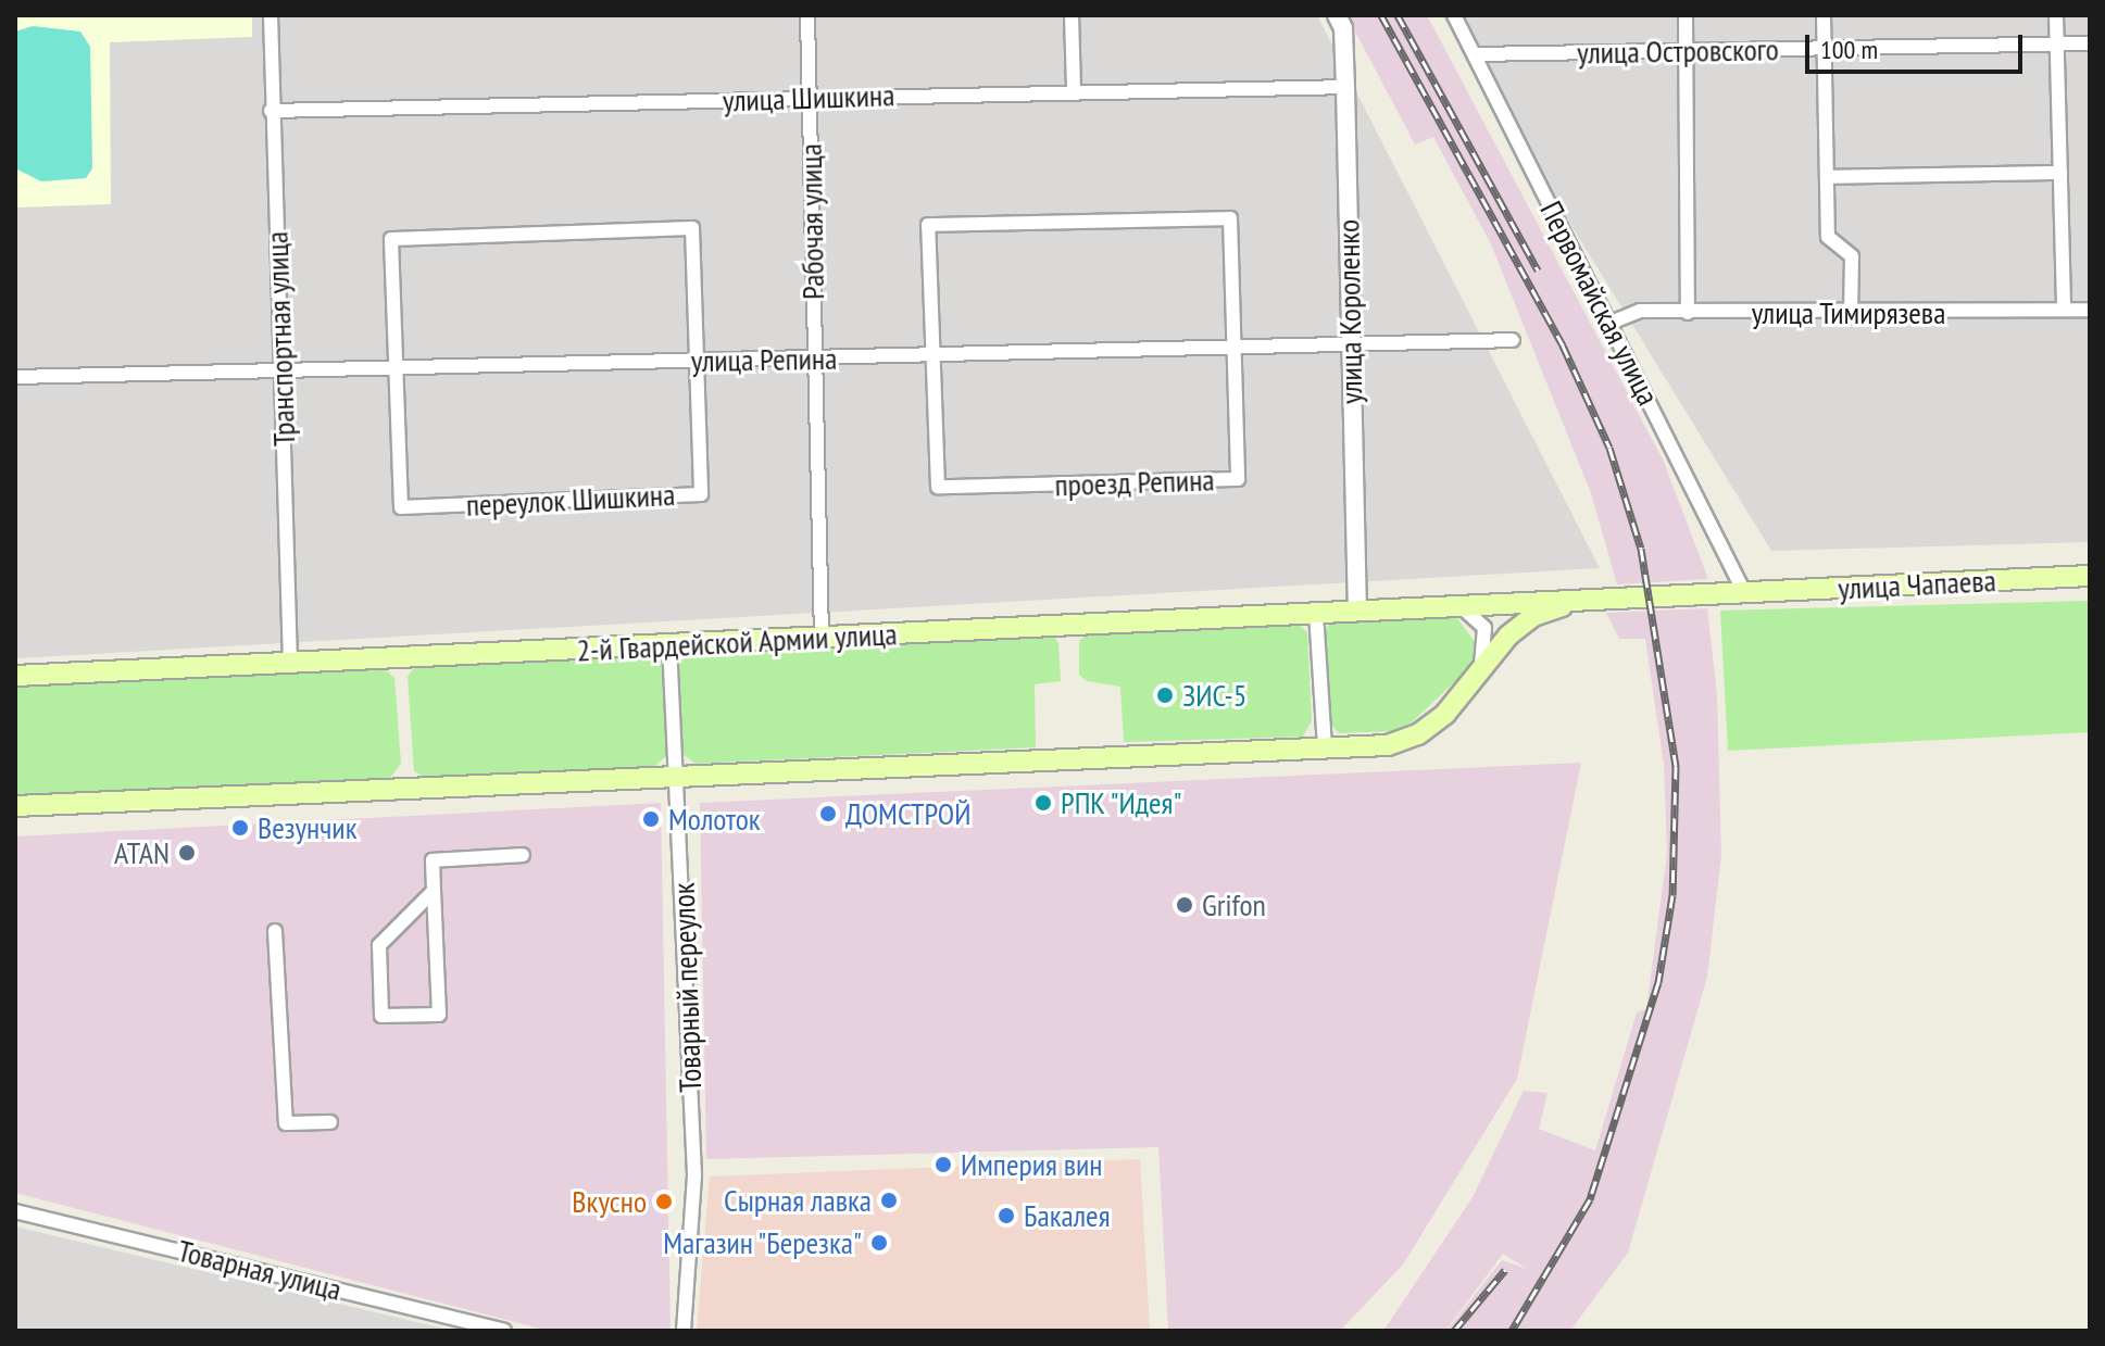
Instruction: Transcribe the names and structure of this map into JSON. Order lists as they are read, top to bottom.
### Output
{
  "streets": {
    "main road": ["улица Чапаева", "2-й Гвардейской Армии улица"],
    "street": [
      "улица Островского",
      "улица Шишкина",
      "Рабочая улица",
      "Первомайская улица",
      "улица Короленко",
      "улица Тимирязева",
      "Транспортная улица",
      "улица Репина",
      "проезд Репина",
      "переулок Шишкина",
      "Товарный переулок",
      "Товарная улица"
    ]
  },
  "crossings": [
    ["улица Островского", "Первомайская улица"],
    ["улица Шишкина", "Рабочая улица"],
    ["улица Шишкина", "улица Короленко"],
    ["улица Шишкина", "Транспортная улица"],
    ["Рабочая улица", "улица Репина"],
    ["Рабочая улица", "2-й Гвардейской Армии улица"],
    ["Первомайская улица", "улица Тимирязева"],
    ["Первомайская улица", "улица Чапаева"],
    ["улица Короленко", "улица Репина"],
    ["улица Короленко", "2-й Гвардейской Армии улица"],
    ["Транспортная улица", "улица Репина"],
    ["Транспортная улица", "2-й Гвардейской Армии улица"],
    ["улица Репина", "проезд Репина"],
    ["улица Репина", "переулок Шишкина"],
    ["улица Чапаева", "2-й Гвардейской Армии улица"],
    ["2-й Гвардейской Армии улица", "Товарный переулок"]
  ],
  "places": [
    "ЗИС-5",
    "РПК \"Идея\"",
    "ДОМСТРОЙ",
    "Молоток",
    "Везунчик",
    "ATAN",
    "Grifon",
    "Империя вин",
    "Сырная лавка",
    "Вкусно",
    "Бакалея",
    "Магазин \"Березка\""
  ],
  "scale_bar": "100 m"
}
